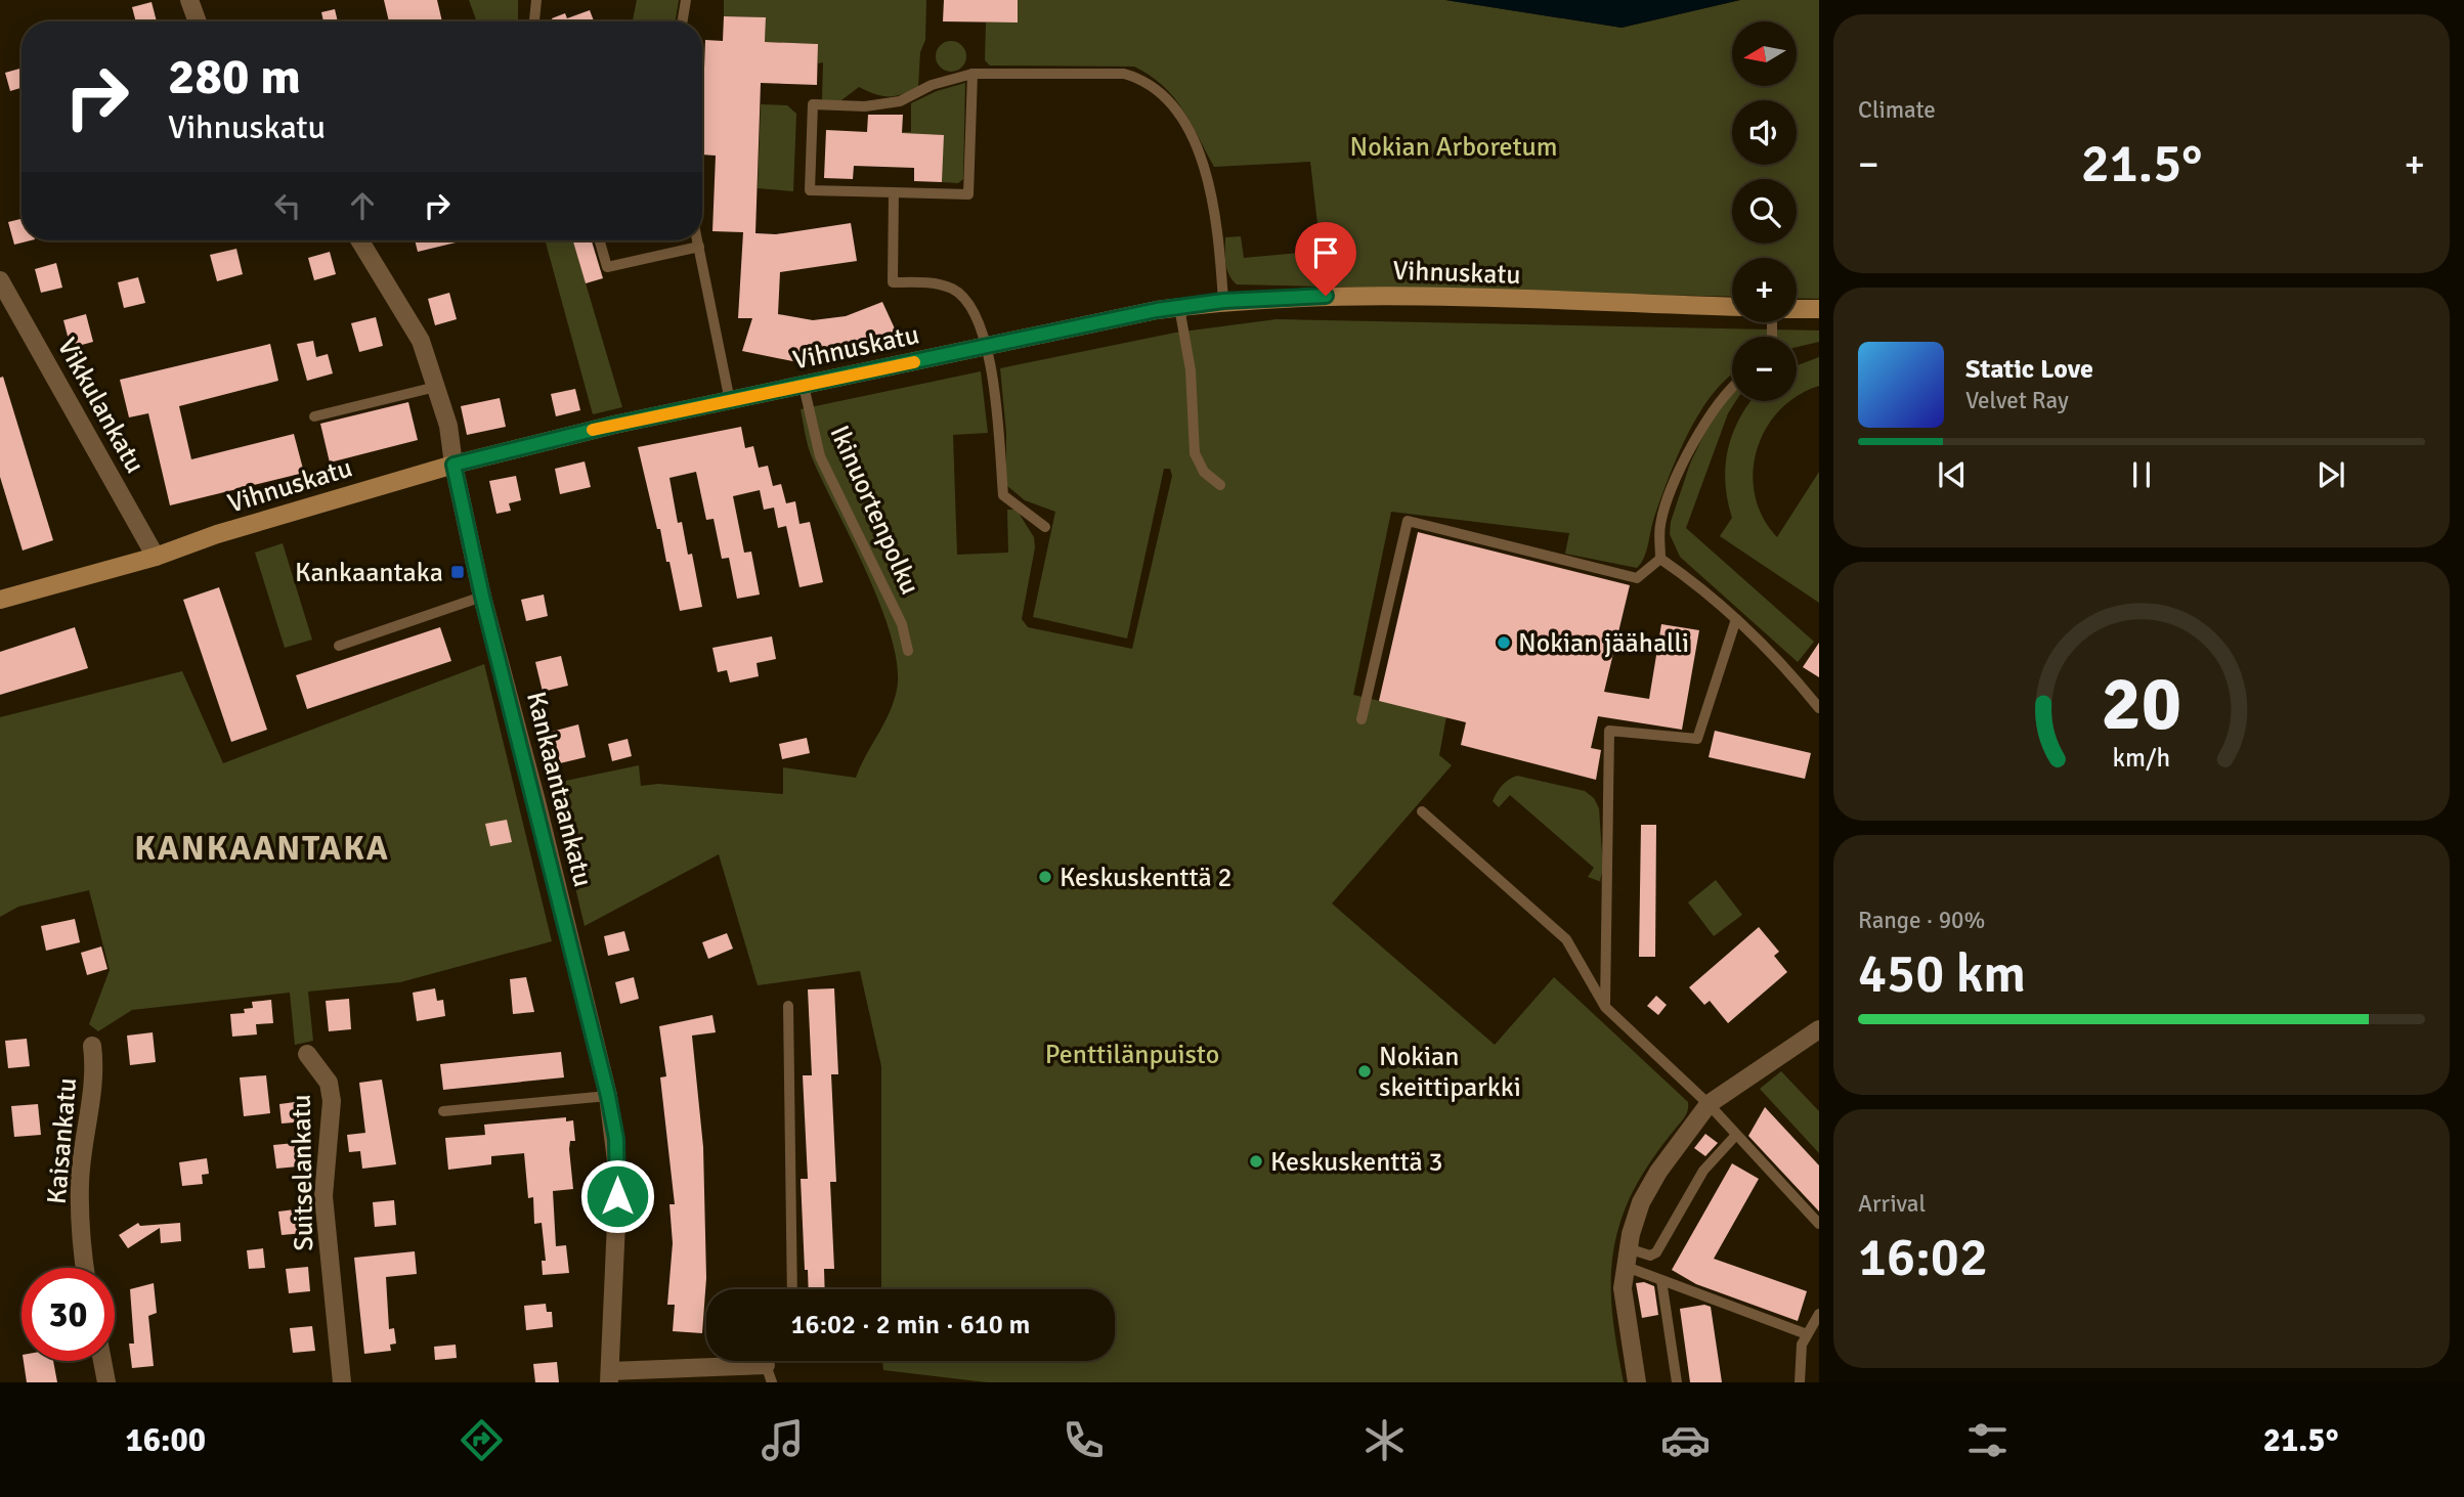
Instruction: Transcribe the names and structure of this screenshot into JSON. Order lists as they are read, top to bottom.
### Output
{
  "streets": {
    "street": [
      "Vihnuskatu",
      "Vikkulankatu",
      "Kankaantaankatu",
      "Kaisankatu",
      "Suitselankatu"
    ],
    "lane": ["Ikinuortenpolku"]
  },
  "crossings": [
    ["Vihnuskatu", "Vikkulankatu"],
    ["Vihnuskatu", "Ikinuortenpolku"],
    ["Vihnuskatu", "Kankaantaankatu"]
  ],
  "districts": ["KANKAANTAKA"],
  "parks": ["Nokian Arboretum", "Penttilänpuisto"],
  "places": {
    "transit": ["Kankaantaka"],
    "other": [
      "Nokian jäähalli",
      "Keskuskenttä 2",
      "Nokian skeittiparkki",
      "Keskuskenttä 3"
    ]
  },
  "north": "left",
  "page": {
    "tile": [
      "Climate",
      ["Range · 90%", "450 km"],
      ["Arrival", "16:02"]
    ],
    "map_buttons": ["+", "−"],
    "turn": ["280 m", "Vihnuskatu"],
    "heat": ["−", "21.5°", "+"],
    "song": ["Static Love", "Velvet Ray"],
    "limit": "30",
    "trip": "16:02 · 2 min · 610 m",
    "tabs": ["16:00", "21.5°"],
    "gauge": ["20", "km/h"]
  }
}
